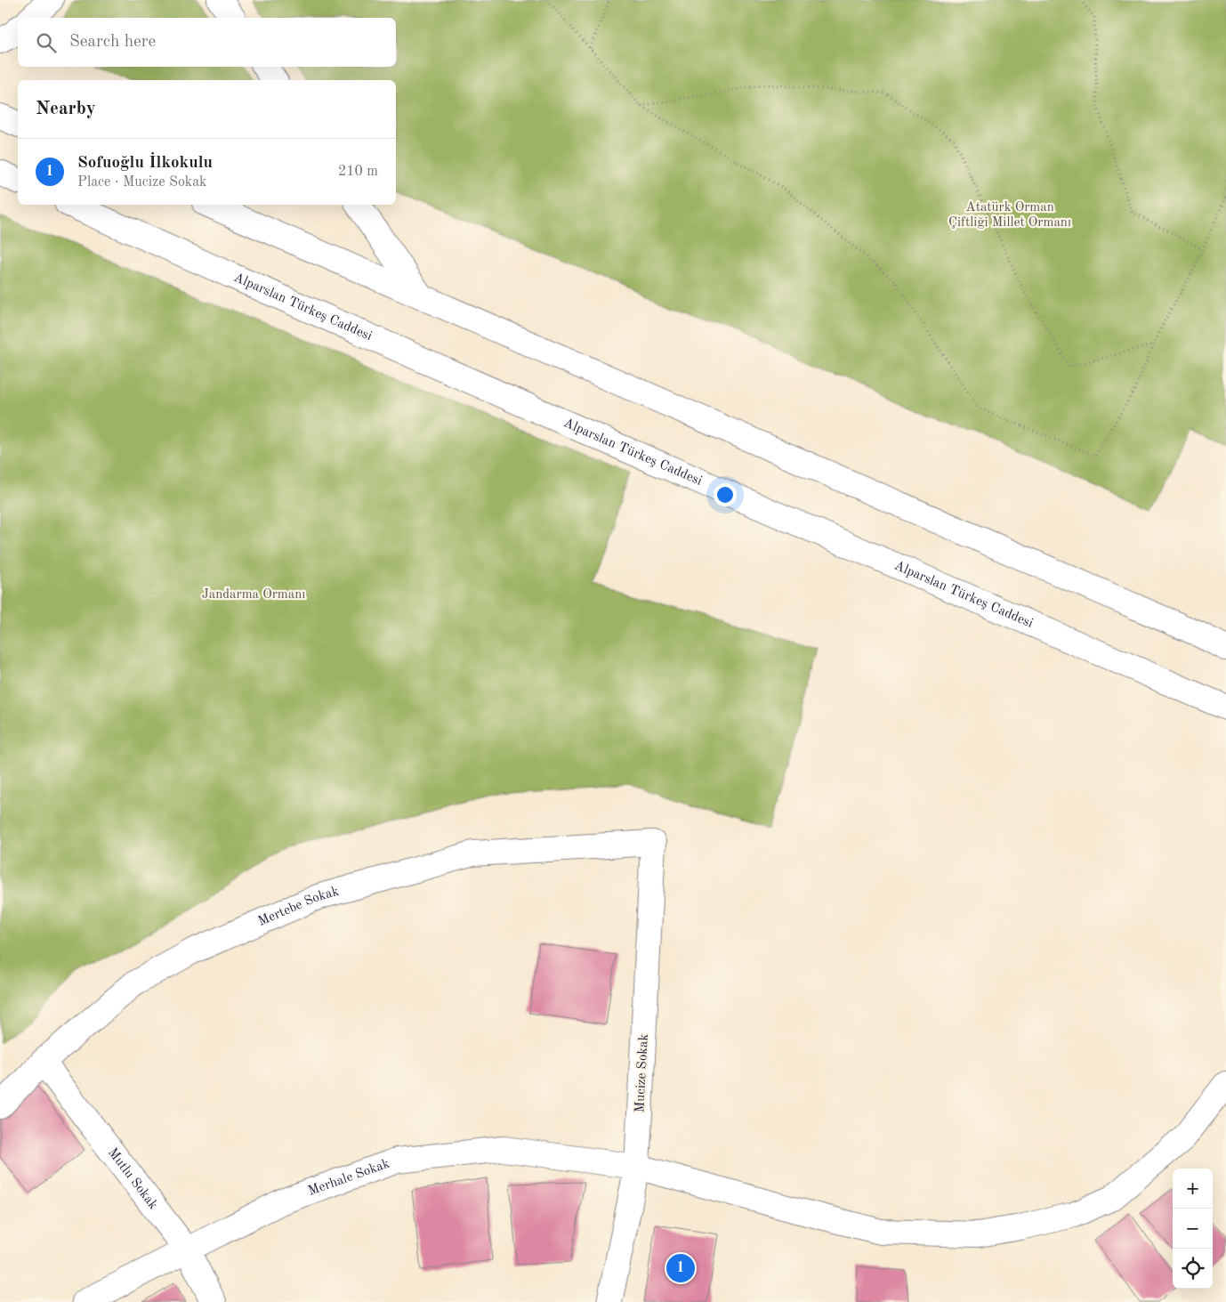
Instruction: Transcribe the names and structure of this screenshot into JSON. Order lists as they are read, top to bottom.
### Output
{
  "streets": {
    "street": [
      "Alparslan Türkeş Caddesi",
      "Mertebe Sokak",
      "Mucize Sokak",
      "Merhale Sokak",
      "Mutlu Sokak"
    ]
  },
  "crossings": [
    ["Mertebe Sokak", "Mucize Sokak"],
    ["Mertebe Sokak", "Mutlu Sokak"],
    ["Mucize Sokak", "Merhale Sokak"],
    ["Merhale Sokak", "Mutlu Sokak"]
  ],
  "parks": ["Atatürk Orman Çiftliği Millet Ormanı", "Jandarma Ormanı"],
  "page": {
    "search": "Search here",
    "heading": "Nearby",
    "list": [
      {
        "mark": "1",
        "name": "Sofuoğlu İlkokulu",
        "note": "Place · Mucize Sokak",
        "value": "210 m"
      }
    ],
    "map_buttons": ["+", "−"],
    "pins": "1"
  }
}
